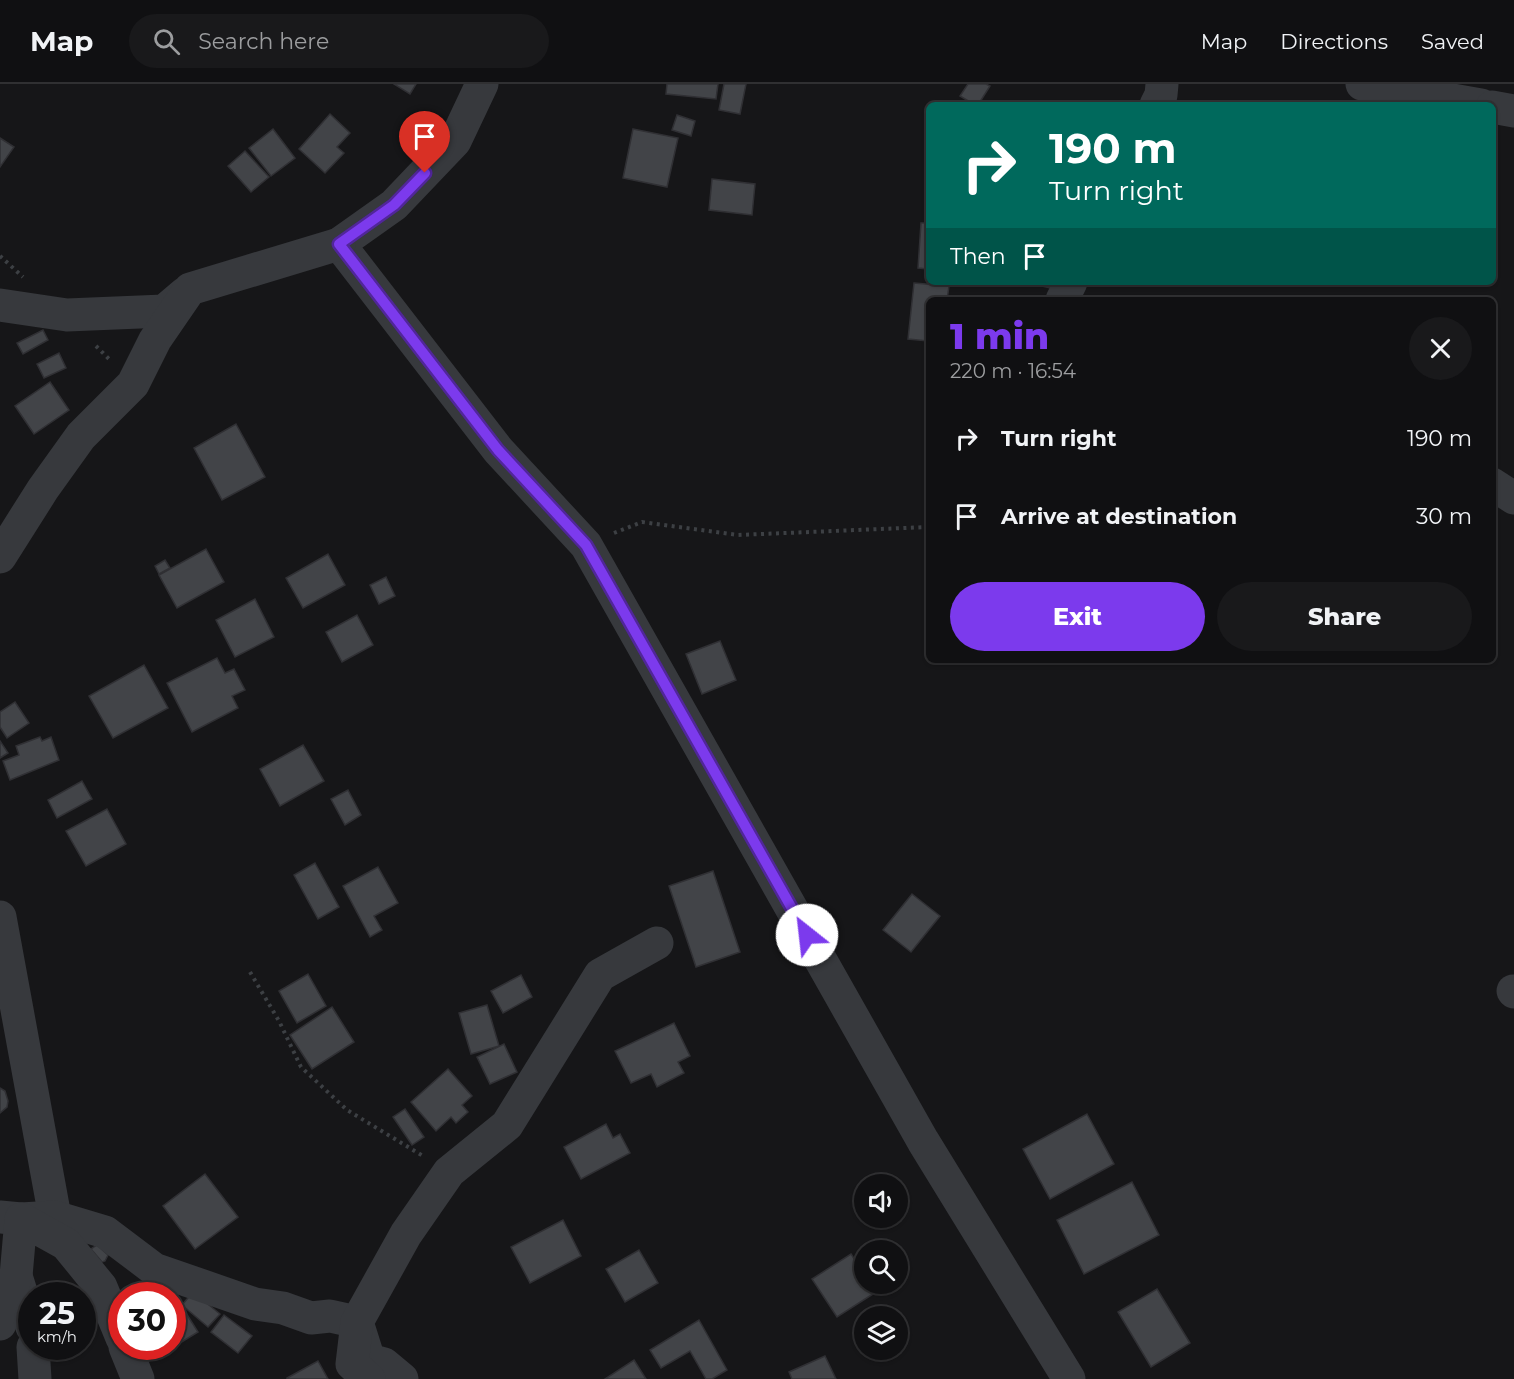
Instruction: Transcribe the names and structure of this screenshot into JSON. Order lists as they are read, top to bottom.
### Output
{
  "page": {
    "header": "Map",
    "search": "Search here",
    "nav": ["Map", "Directions", "Saved"],
    "turn": ["190 m", "Turn right"],
    "then": "Then",
    "heading": ["1 min", "220 m · 16:54"],
    "list": [
      {
        "name": "Turn right",
        "value": "190 m"
      },
      {
        "name": "Arrive at destination",
        "value": "30 m"
      }
    ],
    "buttons": ["Exit", "Share"],
    "speed": "25 km/h",
    "limit": "30"
  }
}
